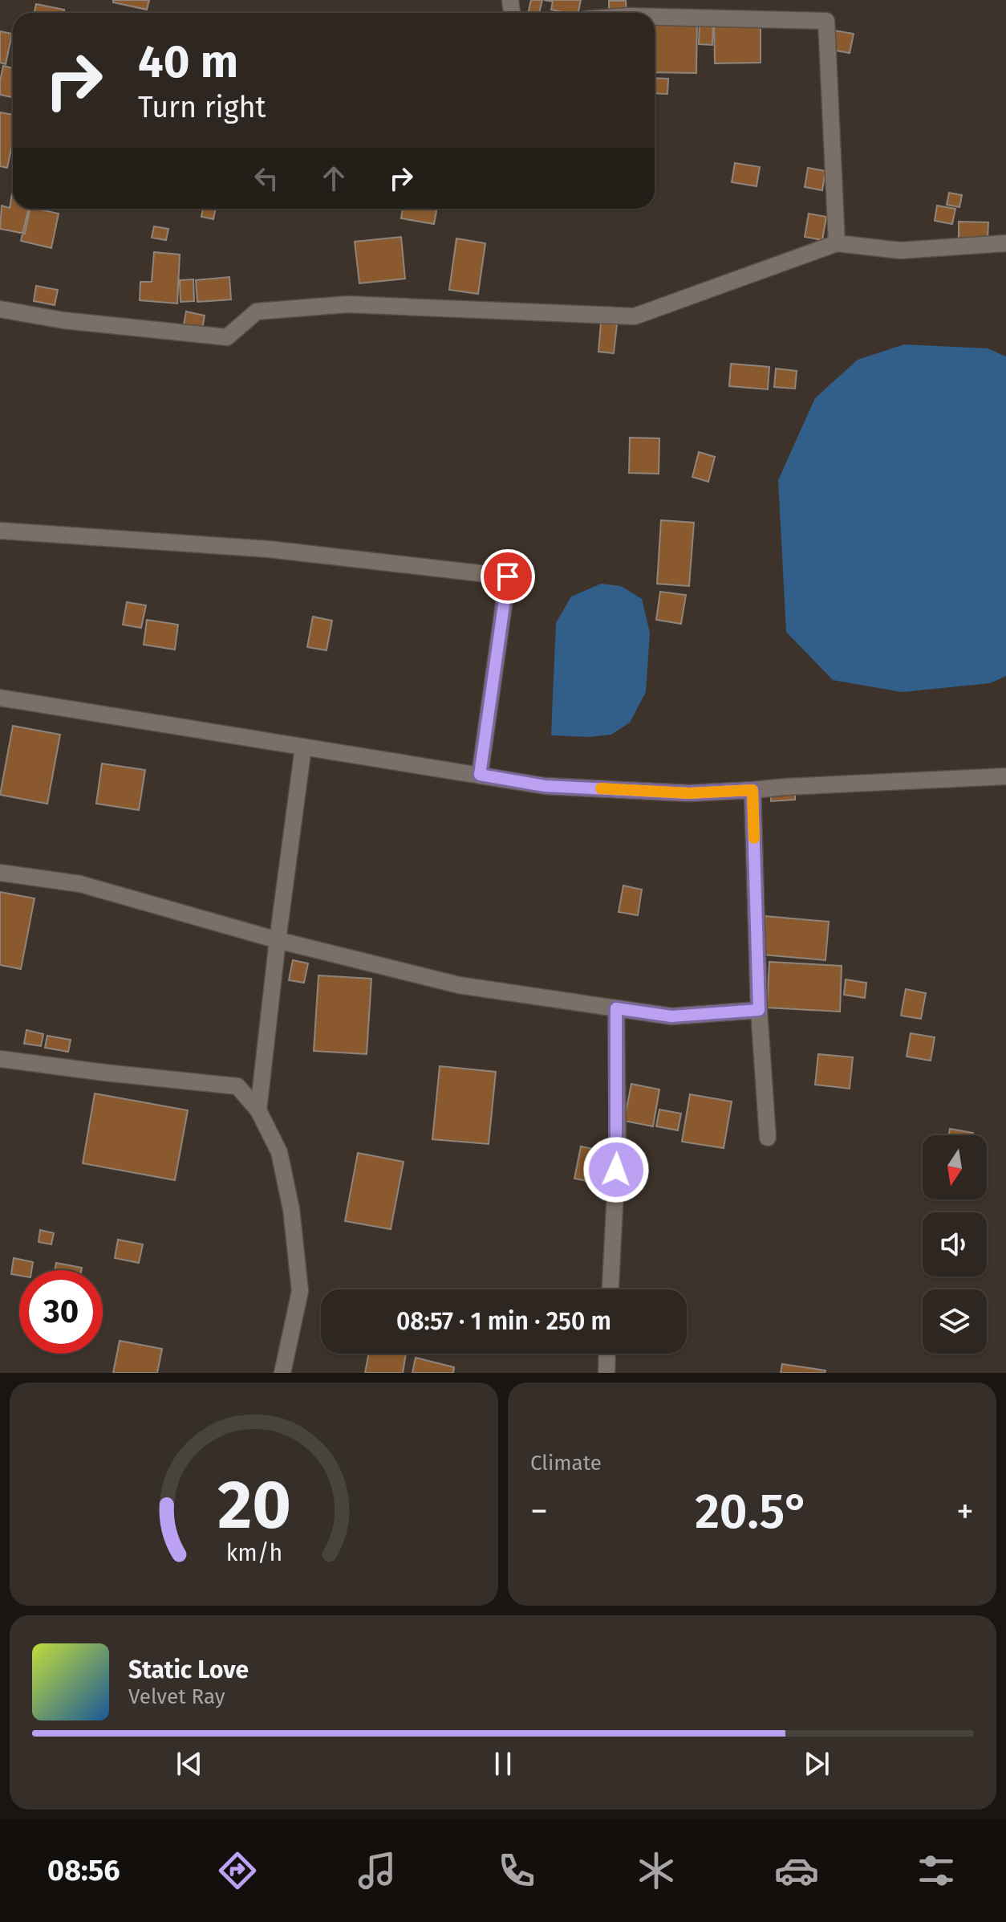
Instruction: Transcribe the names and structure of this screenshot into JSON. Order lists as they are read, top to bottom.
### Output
{
  "north": "bottom",
  "page": {
    "turn": ["40 m", "Turn right"],
    "limit": "30",
    "trip": "08:57 · 1 min · 250 m",
    "tile": "Climate",
    "heat": ["−", "20.5°", "+"],
    "song": ["Static Love", "Velvet Ray"],
    "tabs": "08:56",
    "gauge": ["20", "km/h"]
  }
}
